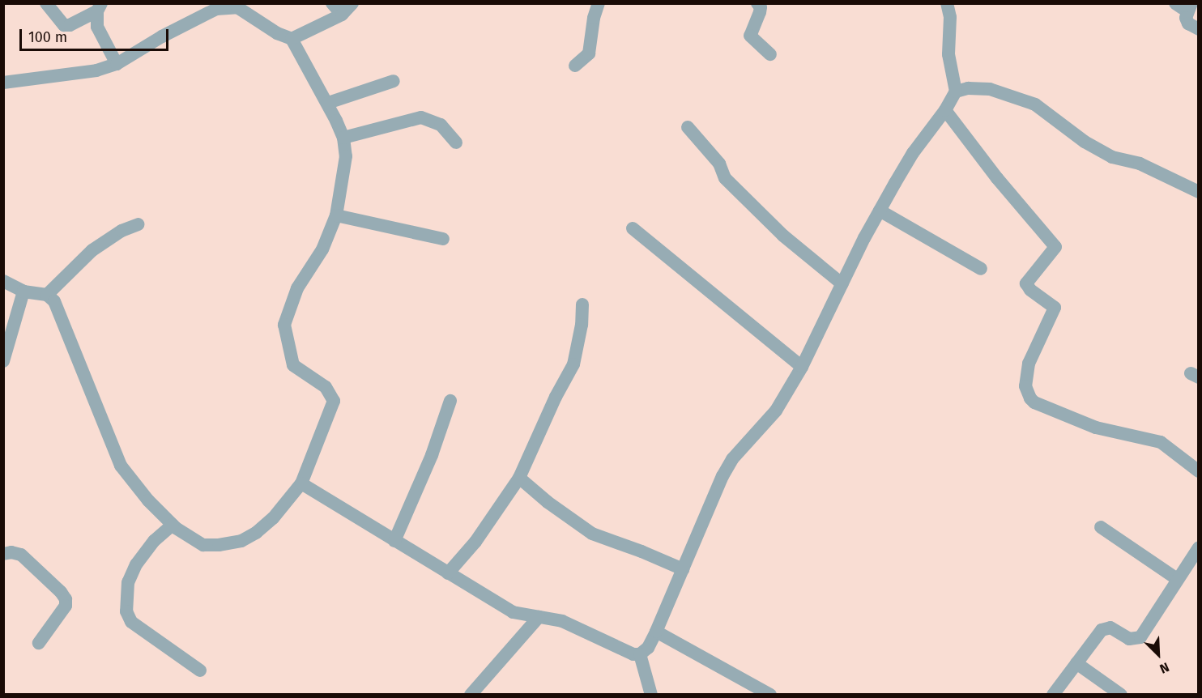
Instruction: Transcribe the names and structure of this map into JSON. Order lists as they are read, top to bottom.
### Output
{
  "scale_bar": "100 m",
  "north": "bottom right"
}
